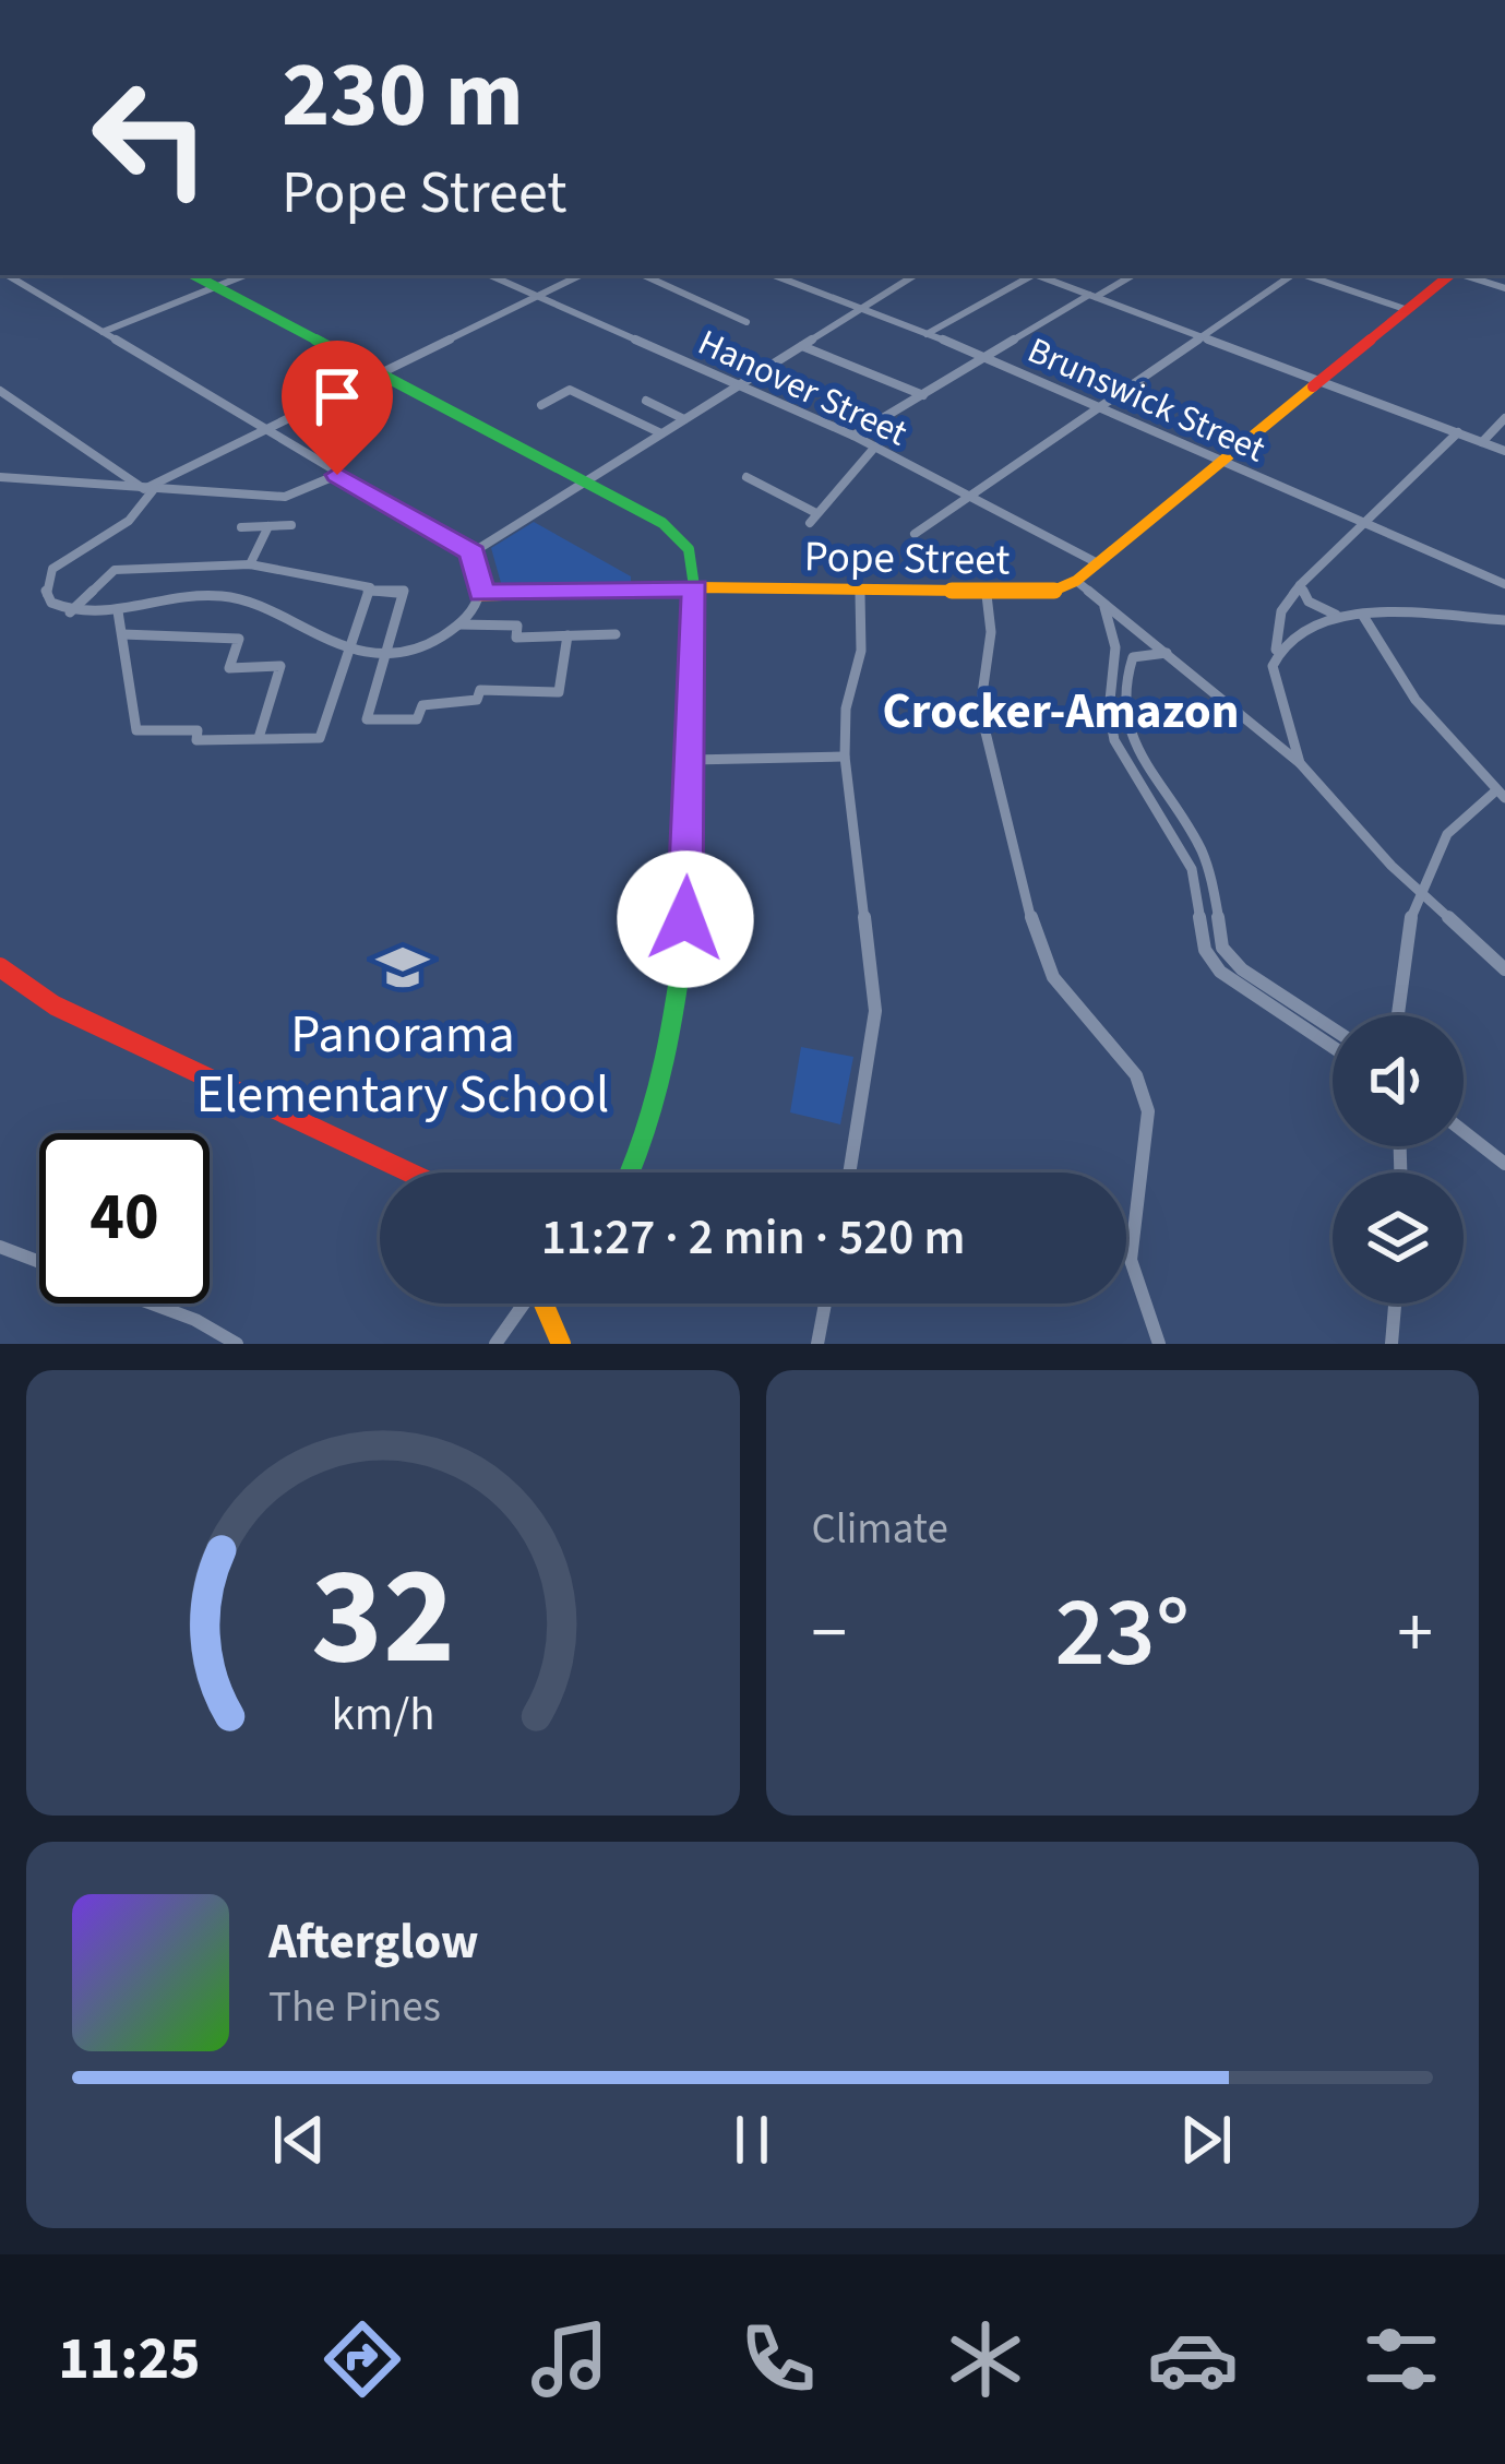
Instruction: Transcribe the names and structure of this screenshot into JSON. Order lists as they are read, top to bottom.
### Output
{
  "streets": {
    "main road": ["Pope Street"],
    "street": ["Hanover Street", "Brunswick Street"]
  },
  "districts": ["Crocker-Amazon"],
  "places": {
    "school or university": ["Panorama Elementary School"]
  },
  "page": {
    "turn": ["230 m", "Pope Street"],
    "limit": "40",
    "trip": "11:27 · 2 min · 520 m",
    "tile": "Climate",
    "heat": ["−", "23°", "+"],
    "song": ["Afterglow", "The Pines"],
    "tabs": "11:25",
    "gauge": ["32", "km/h"]
  }
}
